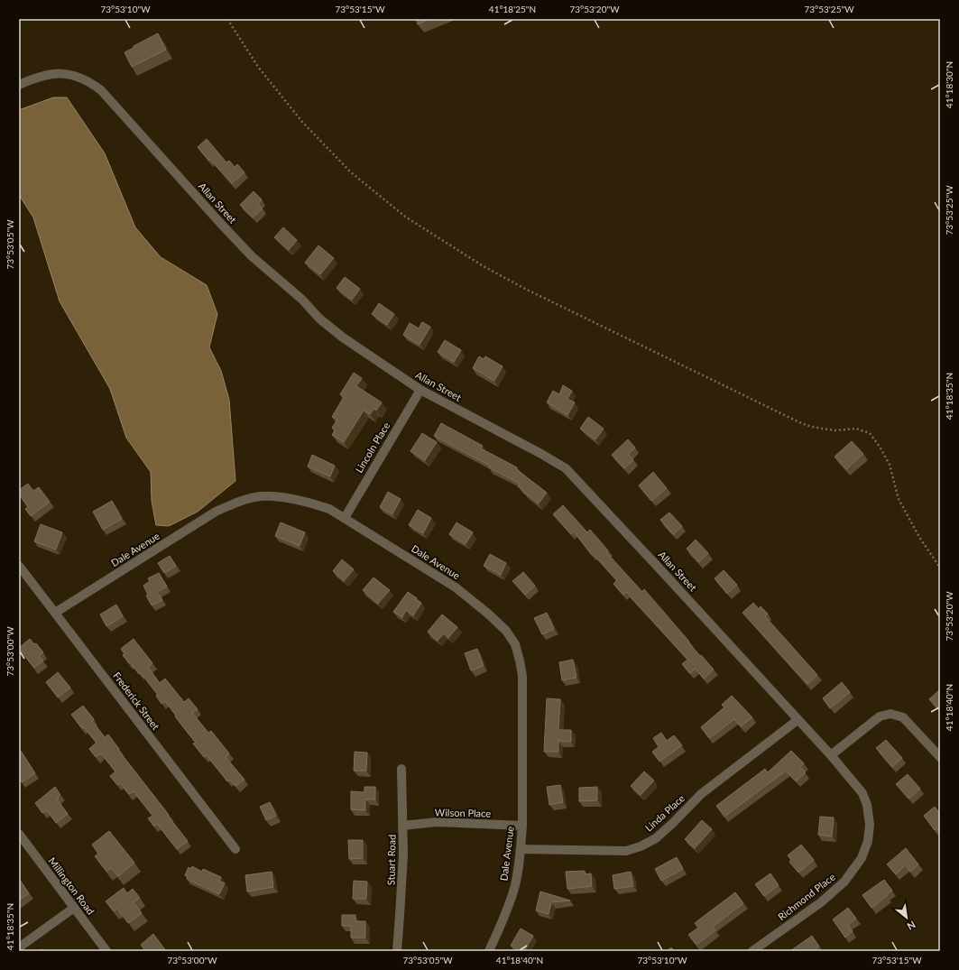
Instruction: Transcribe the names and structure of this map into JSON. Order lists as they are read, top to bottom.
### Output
{
  "streets": {
    "street": [
      "Allan Street",
      "Lincoln Place",
      "Dale Avenue",
      "Frederick Street",
      "Wilson Place",
      "Linda Place",
      "Stuart Road",
      "Millington Road",
      "Richmond Place"
    ]
  },
  "crossings": [
    ["Allan Street", "Lincoln Place"],
    ["Allan Street", "Linda Place"],
    ["Allan Street", "Richmond Place"],
    ["Lincoln Place", "Dale Avenue"],
    ["Dale Avenue", "Frederick Street"],
    ["Dale Avenue", "Wilson Place"],
    ["Dale Avenue", "Linda Place"],
    ["Wilson Place", "Stuart Road"]
  ],
  "north": "bottom right",
  "coordinates": [
    "73°53'10\"W",
    "73°53'15\"W",
    "41°18'25\"N",
    "73°53'20\"W",
    "73°53'25\"W",
    "41°18'30\"N",
    "73°53'05\"W",
    "41°18'35\"N",
    "73°53'00\"W",
    "41°18'40\"N"
  ]
}
